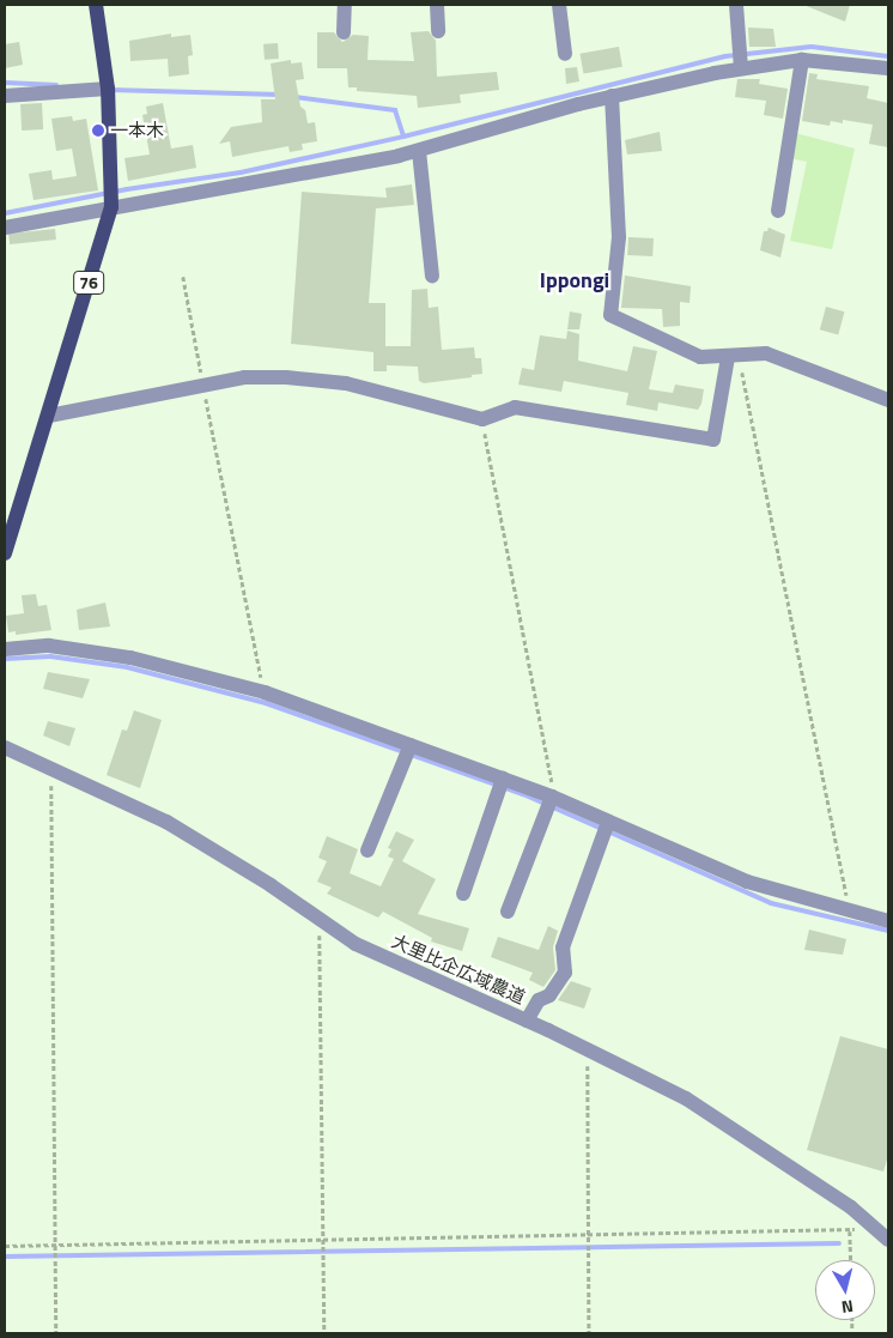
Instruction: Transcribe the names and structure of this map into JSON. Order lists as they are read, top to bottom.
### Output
{
  "streets": {
    "main road": ["76"],
    "street": ["大里比企広域農道"]
  },
  "districts": ["Ippongi"],
  "places": ["一本木"],
  "north": "bottom"
}
